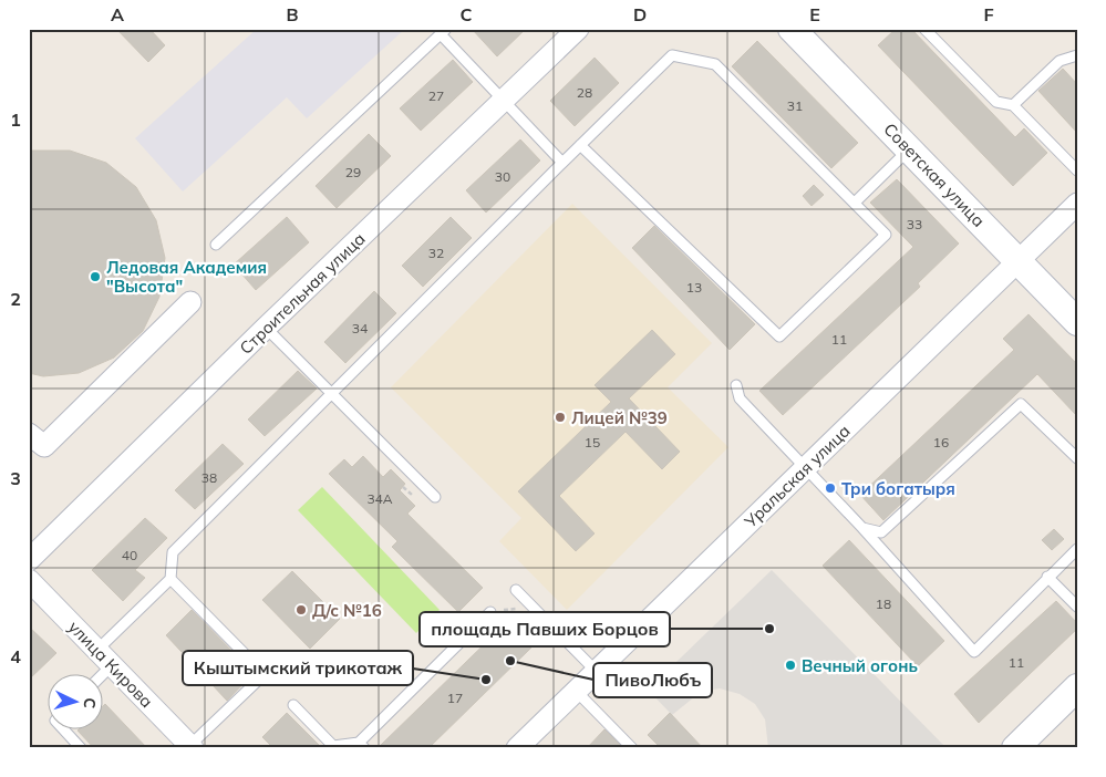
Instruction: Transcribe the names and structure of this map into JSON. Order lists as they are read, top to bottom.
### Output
{
  "streets": {
    "street": [
      "Советская улица",
      "Строительная улица",
      "Уральская улица",
      "улица Кирова"
    ]
  },
  "crossings": [
    ["Советская улица", "Уральская улица"]
  ],
  "places": [
    "Ледовая Академия \"Высота\"",
    "Лицей №39",
    "Три богатыря",
    "Д/с №16",
    "площадь Павших Борцов",
    "ПивоЛюбъ",
    "Вечный огонь",
    "Кыштымский трикотаж"
  ],
  "house_numbers": [
    "28",
    "27",
    "31",
    "29",
    "30",
    "33",
    "32",
    "13",
    "34",
    "11",
    "15",
    "16",
    "38",
    "34А",
    "40",
    "18",
    "11",
    "17"
  ],
  "north": "right",
  "grid": {
    "columns": [
      "A",
      "B",
      "C",
      "D",
      "E",
      "F"
    ],
    "rows": [
      "1",
      "2",
      "3",
      "4"
    ]
  }
}
